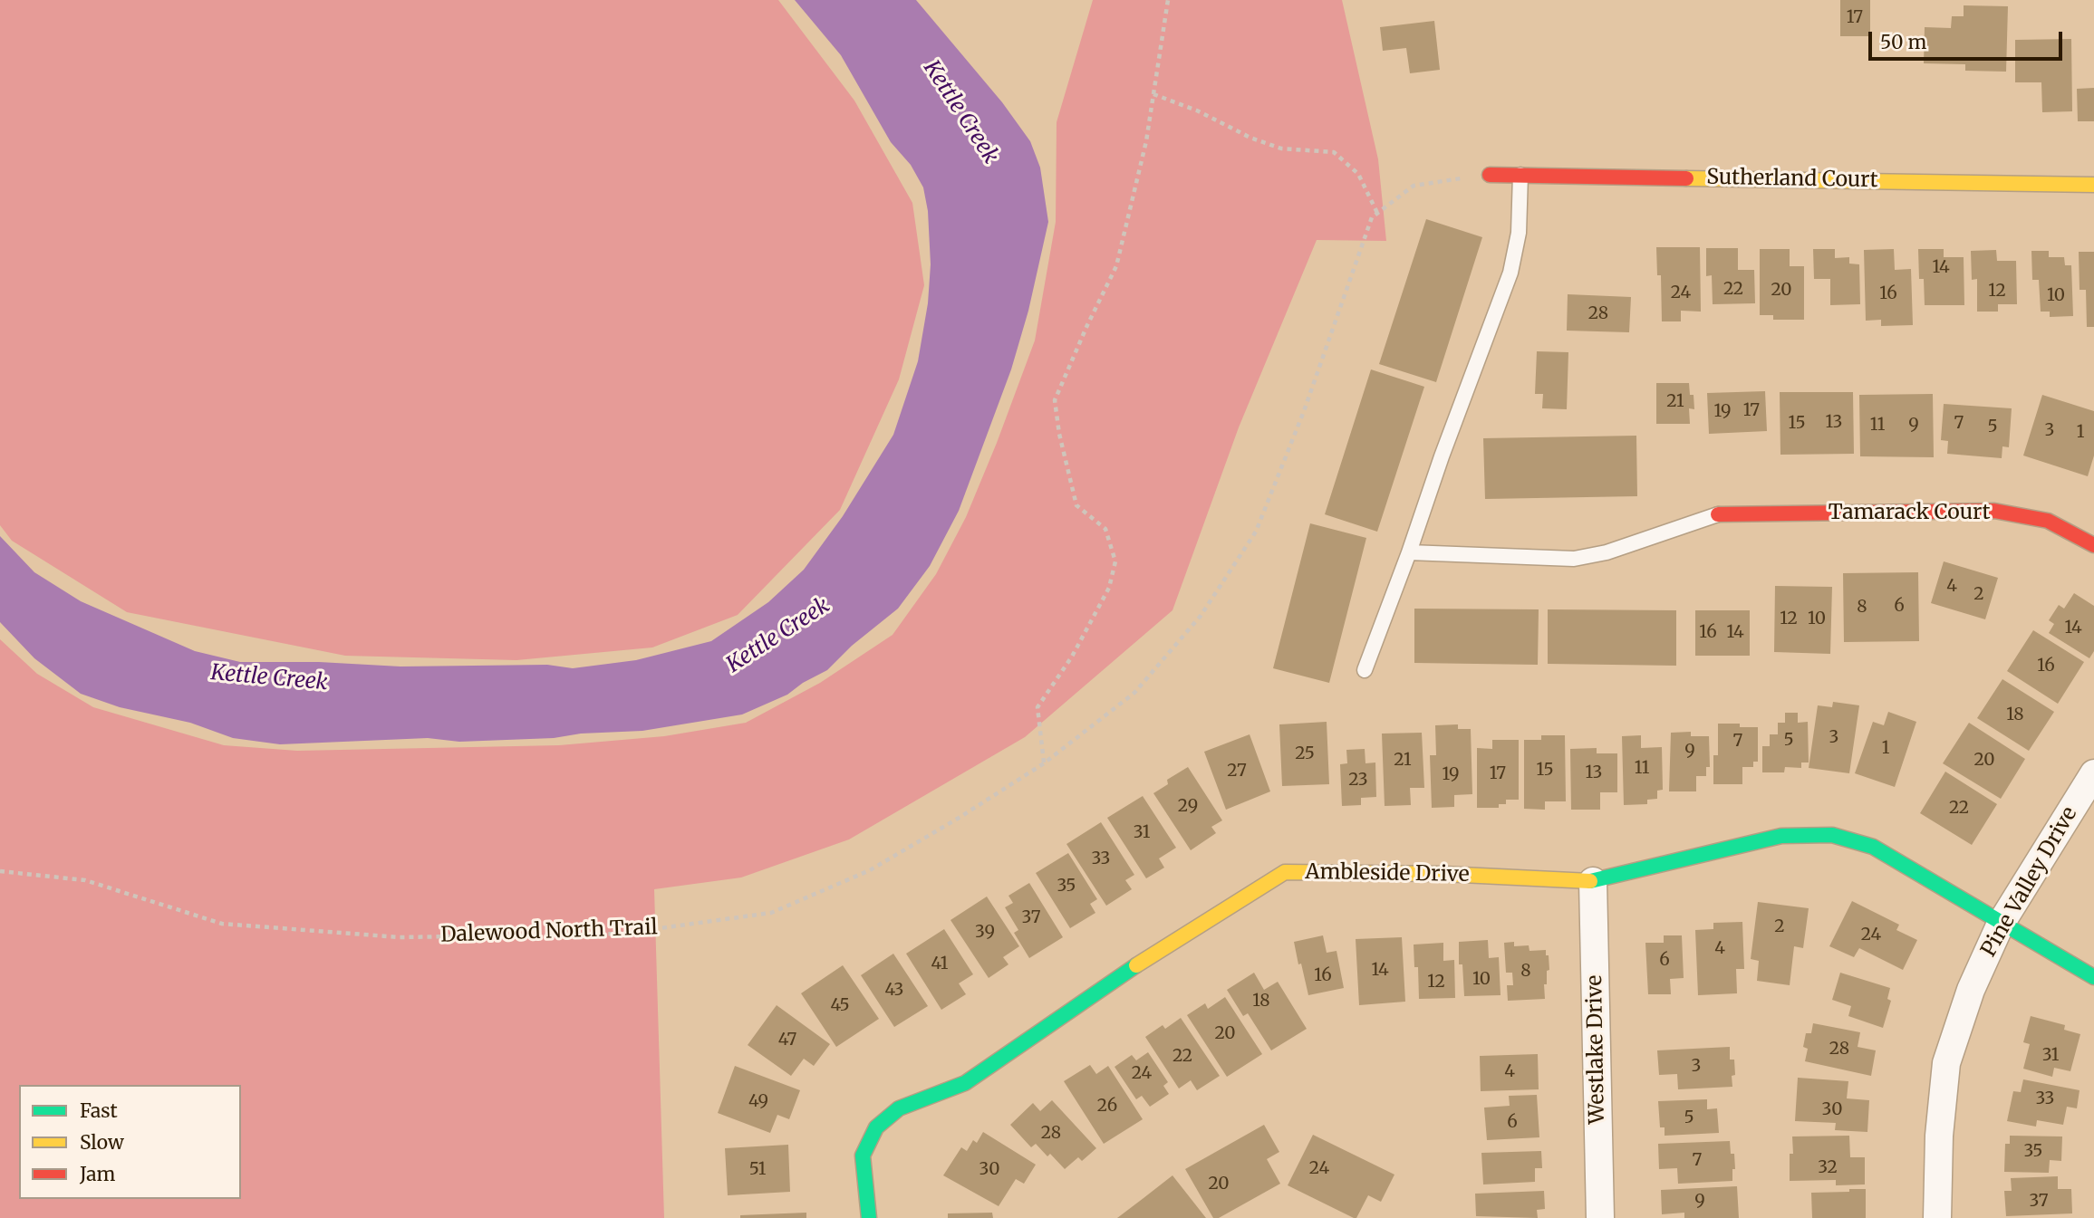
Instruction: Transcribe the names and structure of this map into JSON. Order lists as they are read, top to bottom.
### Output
{
  "streets": {
    "street": [
      "Sutherland Court",
      "Tamarack Court",
      "Ambleside Drive",
      "Pine Valley Drive",
      "Westlake Drive"
    ],
    "path": ["Dalewood North Trail"]
  },
  "crossings": [
    ["Ambleside Drive", "Pine Valley Drive"],
    ["Ambleside Drive", "Westlake Drive"]
  ],
  "water": ["Kettle Creek"],
  "house_numbers": [
    "17",
    "14",
    "22",
    "20",
    "12",
    "24",
    "16",
    "10",
    "28",
    "21",
    "17",
    "19",
    "13",
    "15",
    "7",
    "11",
    "9",
    "5",
    "3",
    "1",
    "4",
    "2",
    "6",
    "8",
    "12",
    "10",
    "14",
    "16",
    "14",
    "16",
    "18",
    "3",
    "5",
    "7",
    "1",
    "9",
    "25",
    "21",
    "20",
    "11",
    "15",
    "27",
    "13",
    "17",
    "19",
    "23",
    "29",
    "22",
    "31",
    "33",
    "35",
    "37",
    "2",
    "39",
    "24",
    "4",
    "6",
    "41",
    "14",
    "8",
    "16",
    "10",
    "12",
    "43",
    "18",
    "45",
    "20",
    "47",
    "28",
    "31",
    "22",
    "3",
    "4",
    "24",
    "33",
    "49",
    "26",
    "30",
    "5",
    "6",
    "28",
    "35",
    "7",
    "32",
    "24",
    "51",
    "30",
    "20",
    "9",
    "37"
  ],
  "legend": ["Fast", "Slow", "Jam"],
  "scale_bar": "50 m"
}
